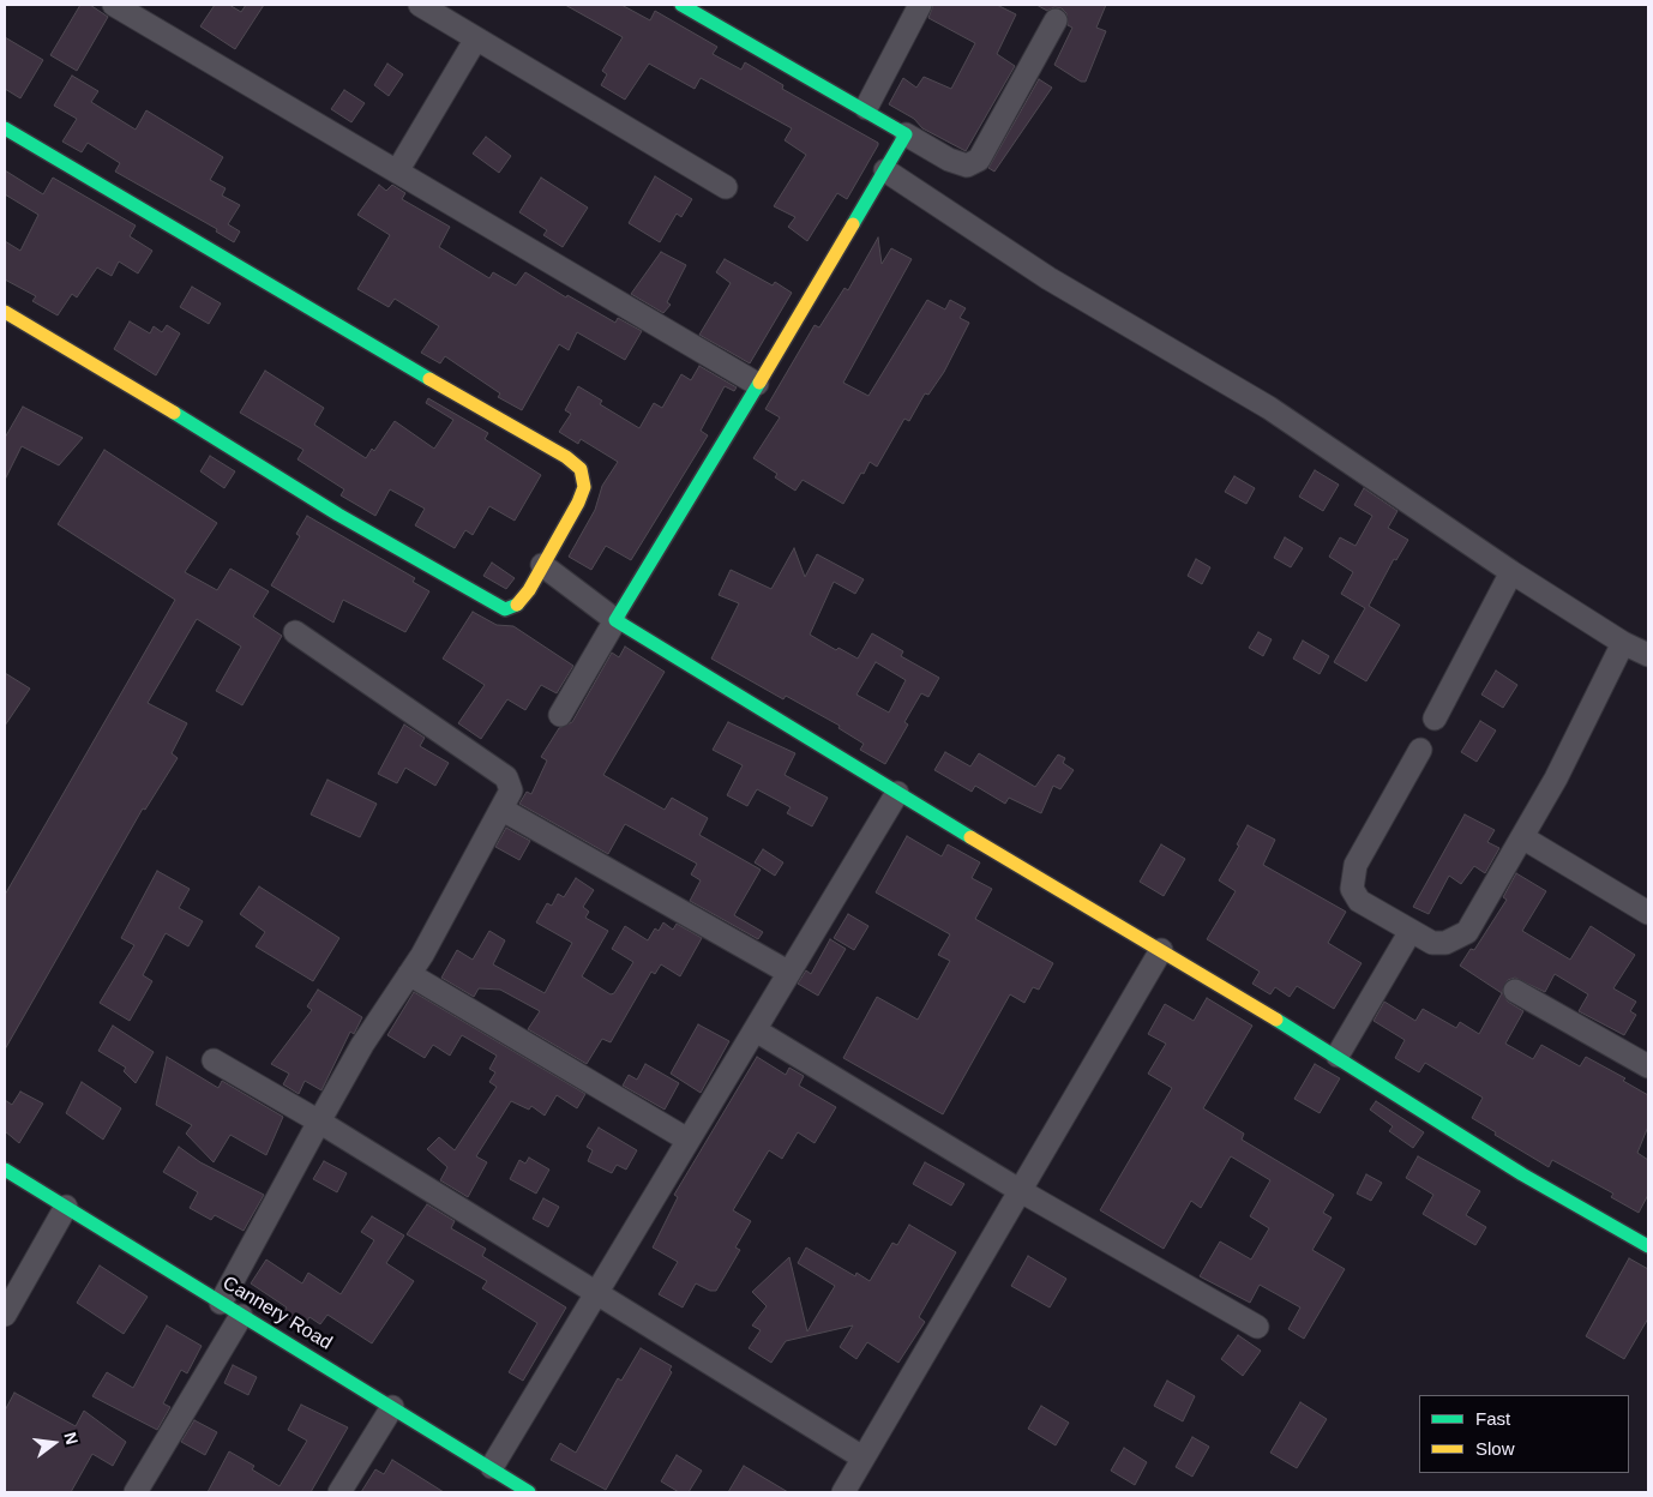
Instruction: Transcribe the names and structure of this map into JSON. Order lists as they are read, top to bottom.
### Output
{
  "streets": {
    "street": ["Cannery Road"]
  },
  "legend": ["Fast", "Slow"],
  "north": "right"
}
